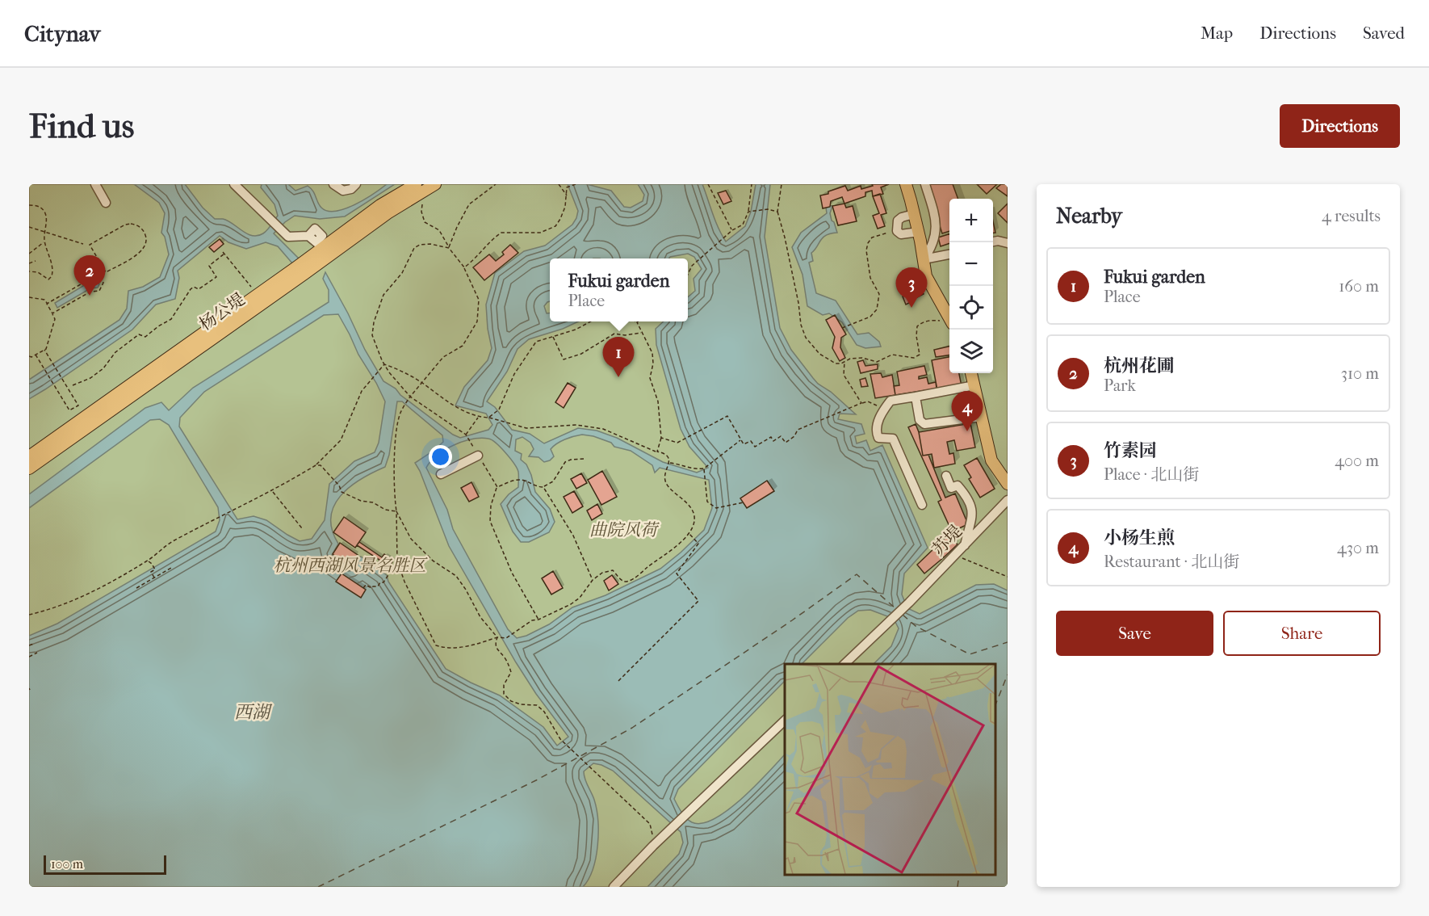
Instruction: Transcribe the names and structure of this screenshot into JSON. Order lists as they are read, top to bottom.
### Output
{
  "streets": {
    "main road": ["杨公堤"],
    "street": ["苏堤"]
  },
  "water": ["西湖"],
  "parks": ["曲院风荷", "杭州西湖风景名胜区"],
  "scale_bar": "100 m",
  "page": {
    "header": "Citynav",
    "nav": ["Map", "Directions", "Saved"],
    "buttons": [
      "Directions",
      ["Save", "Share"]
    ],
    "title": "Find us",
    "heading": ["Nearby", "4 results"],
    "map_buttons": ["+", "−"],
    "list": [
      {
        "mark": "1",
        "name": "Fukui garden",
        "note": "Place",
        "value": "160 m"
      },
      {
        "mark": "2",
        "name": "杭州花圃",
        "note": "Park",
        "value": "310 m"
      },
      {
        "mark": "3",
        "name": "竹素园",
        "note": "Place · 北山街",
        "value": "400 m"
      },
      {
        "mark": "4",
        "name": "小杨生煎",
        "note": "Restaurant · 北山街",
        "value": "430 m"
      }
    ],
    "pins": [
      "2",
      "3",
      "1",
      "4"
    ],
    "popup": ["Fukui garden", "Place"],
    "scale": "100 m"
  }
}
